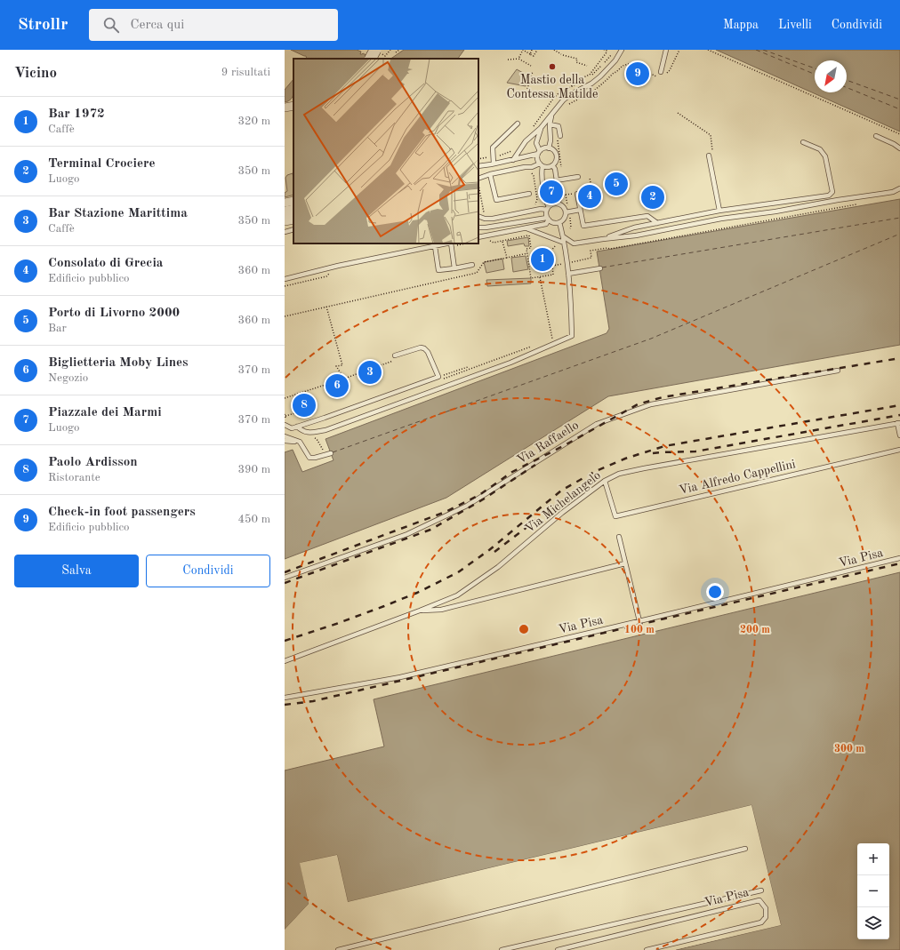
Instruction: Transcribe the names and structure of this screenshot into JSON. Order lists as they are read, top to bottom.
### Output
{
  "streets": {
    "lane": [
      "Via Raffaello",
      "Via Alfredo Cappellini",
      "Via Michelangelo",
      "Via Pisa"
    ]
  },
  "crossings": [
    ["Via Alfredo Cappellini", "Via Michelangelo"]
  ],
  "places": ["Mastio della Contessa Matilde"],
  "north": "bottom left",
  "page": {
    "header": "Strollr",
    "search": "Cerca qui",
    "nav": ["Mappa", "Livelli", "Condividi"],
    "heading": ["Vicino", "9 risultati"],
    "pins": [
      "9",
      "5",
      "7",
      "4",
      "2",
      "1",
      "3",
      "6",
      "8"
    ],
    "list": [
      {
        "mark": "1",
        "name": "Bar 1972",
        "note": "Caffè",
        "value": "320 m"
      },
      {
        "mark": "2",
        "name": "Terminal Crociere",
        "note": "Luogo",
        "value": "350 m"
      },
      {
        "mark": "3",
        "name": "Bar Stazione Marittima",
        "note": "Caffè",
        "value": "350 m"
      },
      {
        "mark": "4",
        "name": "Consolato di Grecia",
        "note": "Edificio pubblico",
        "value": "360 m"
      },
      {
        "mark": "5",
        "name": "Porto di Livorno 2000",
        "note": "Bar",
        "value": "360 m"
      },
      {
        "mark": "6",
        "name": "Biglietteria Moby Lines",
        "note": "Negozio",
        "value": "370 m"
      },
      {
        "mark": "7",
        "name": "Piazzale dei Marmi",
        "note": "Luogo",
        "value": "370 m"
      },
      {
        "mark": "8",
        "name": "Paolo Ardisson",
        "note": "Ristorante",
        "value": "390 m"
      },
      {
        "mark": "9",
        "name": "Check-in foot passengers",
        "note": "Edificio pubblico",
        "value": "450 m"
      }
    ],
    "buttons": ["Salva", "Condividi"],
    "map_buttons": ["+", "−"]
  },
  "rings": ["100 m", "200 m", "300 m"]
}
